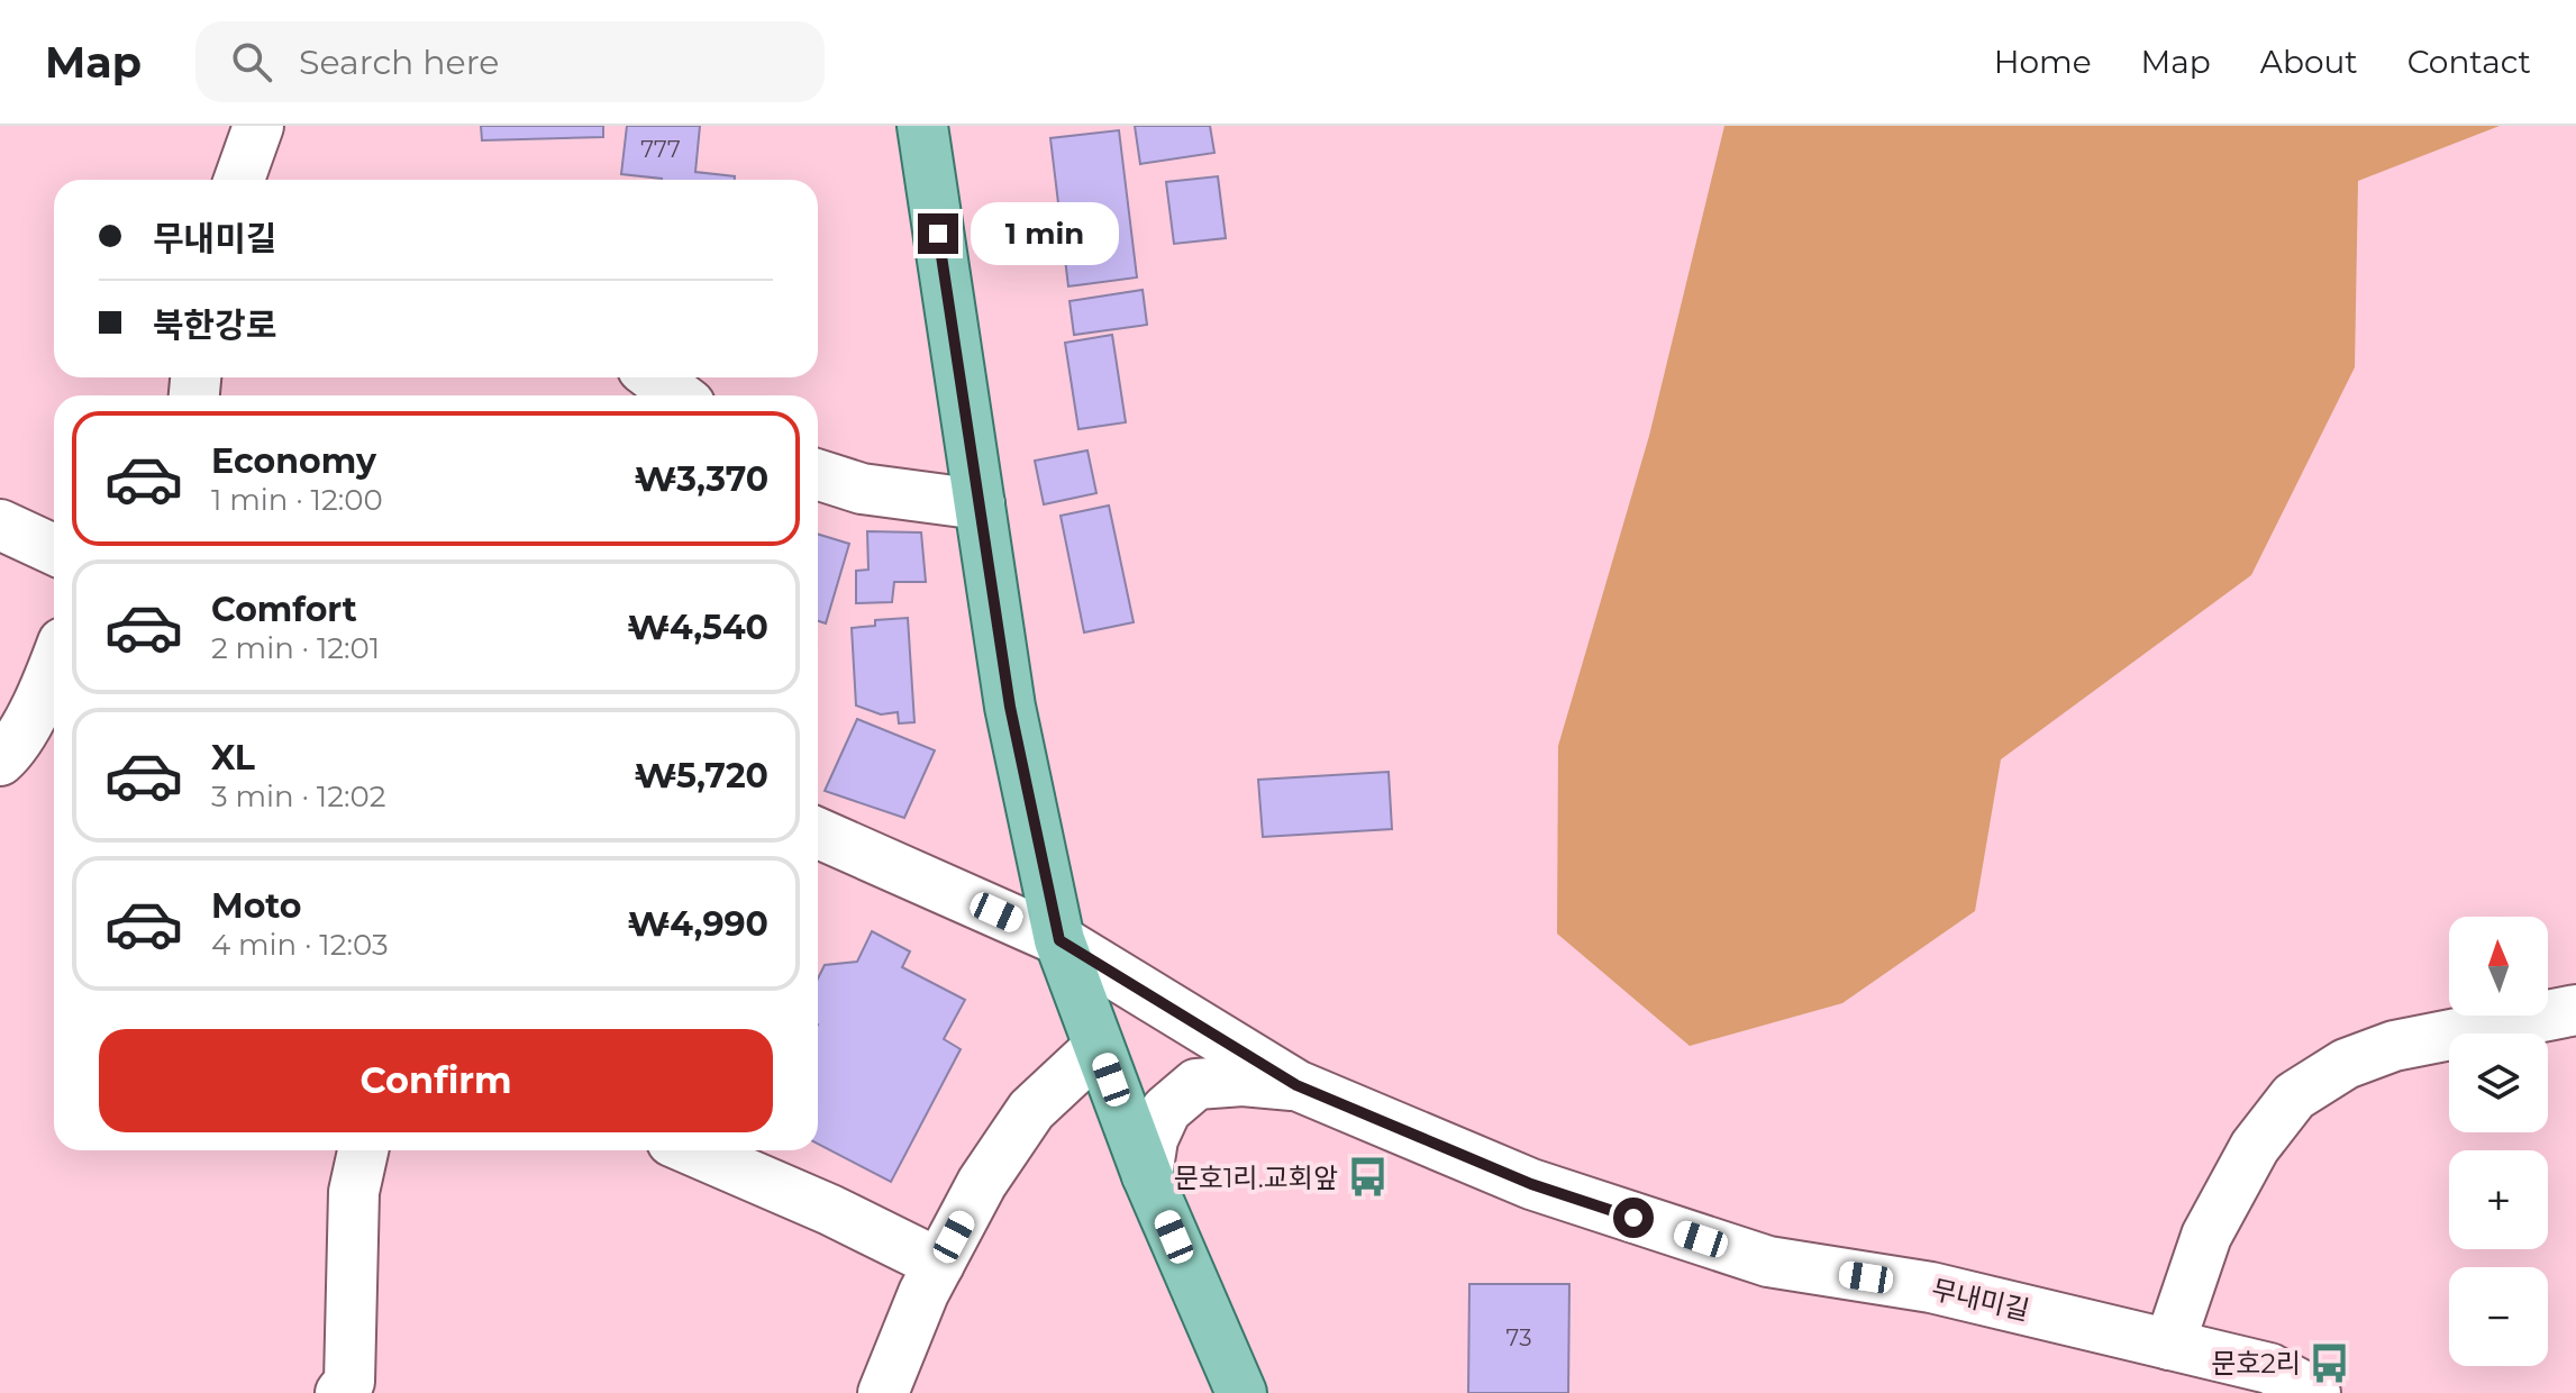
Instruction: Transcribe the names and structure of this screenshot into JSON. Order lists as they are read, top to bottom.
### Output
{
  "streets": {
    "street": ["무내미길"]
  },
  "places": {
    "bus stop": ["문호1리.교회앞", "문호2리"]
  },
  "house_numbers": ["777", "73"],
  "north": "top",
  "page": {
    "header": "Map",
    "search": "Search here",
    "nav": [
      "Home",
      "Map",
      "About",
      "Contact"
    ],
    "banner": ["무내미길", "북한강로"],
    "bubble": "1 min",
    "list": [
      {
        "name": "Economy",
        "note": "1 min · 12:00",
        "value": "₩3,370"
      },
      {
        "name": "Comfort",
        "note": "2 min · 12:01",
        "value": "₩4,540"
      },
      {
        "name": "XL",
        "note": "3 min · 12:02",
        "value": "₩5,720"
      },
      {
        "name": "Moto",
        "note": "4 min · 12:03",
        "value": "₩4,990"
      }
    ],
    "map_buttons": ["+", "−"],
    "buttons": "Confirm"
  }
}
